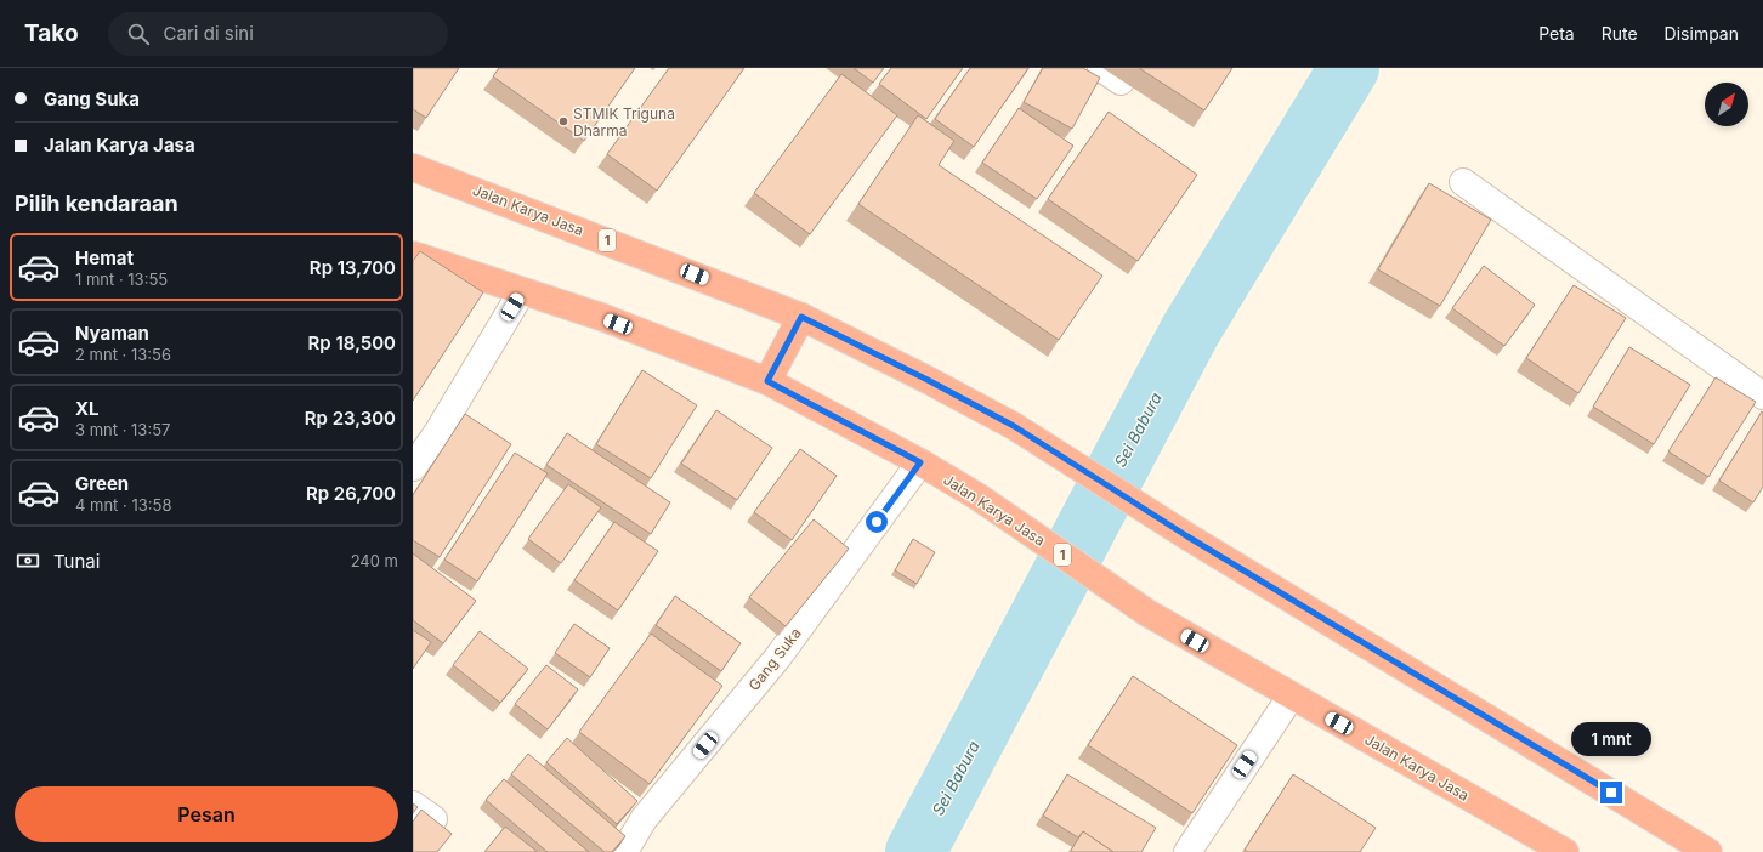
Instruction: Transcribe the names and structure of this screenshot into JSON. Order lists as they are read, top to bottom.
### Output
{
  "streets": {
    "highway": ["Jalan Karya Jasa", "1"],
    "street": ["Gang Suka"]
  },
  "crossings": [
    ["Jalan Karya Jasa", "Gang Suka"]
  ],
  "water": ["Sei Babura"],
  "places": ["STMIK Triguna Dharma"],
  "north": "top right",
  "page": {
    "header": "Tako",
    "search": "Cari di sini",
    "nav": ["Peta", "Rute", "Disimpan"],
    "banner": ["Gang Suka", "Jalan Karya Jasa"],
    "heading": "Pilih kendaraan",
    "list": [
      {
        "name": "Hemat",
        "note": "1 mnt · 13:55",
        "value": "Rp 13,700"
      },
      {
        "name": "Nyaman",
        "note": "2 mnt · 13:56",
        "value": "Rp 18,500"
      },
      {
        "name": "XL",
        "note": "3 mnt · 13:57",
        "value": "Rp 23,300"
      },
      {
        "name": "Green",
        "note": "4 mnt · 13:58",
        "value": "Rp 26,700"
      }
    ],
    "pay": ["Tunai", "240 m"],
    "bubble": "1 mnt",
    "buttons": "Pesan"
  }
}
